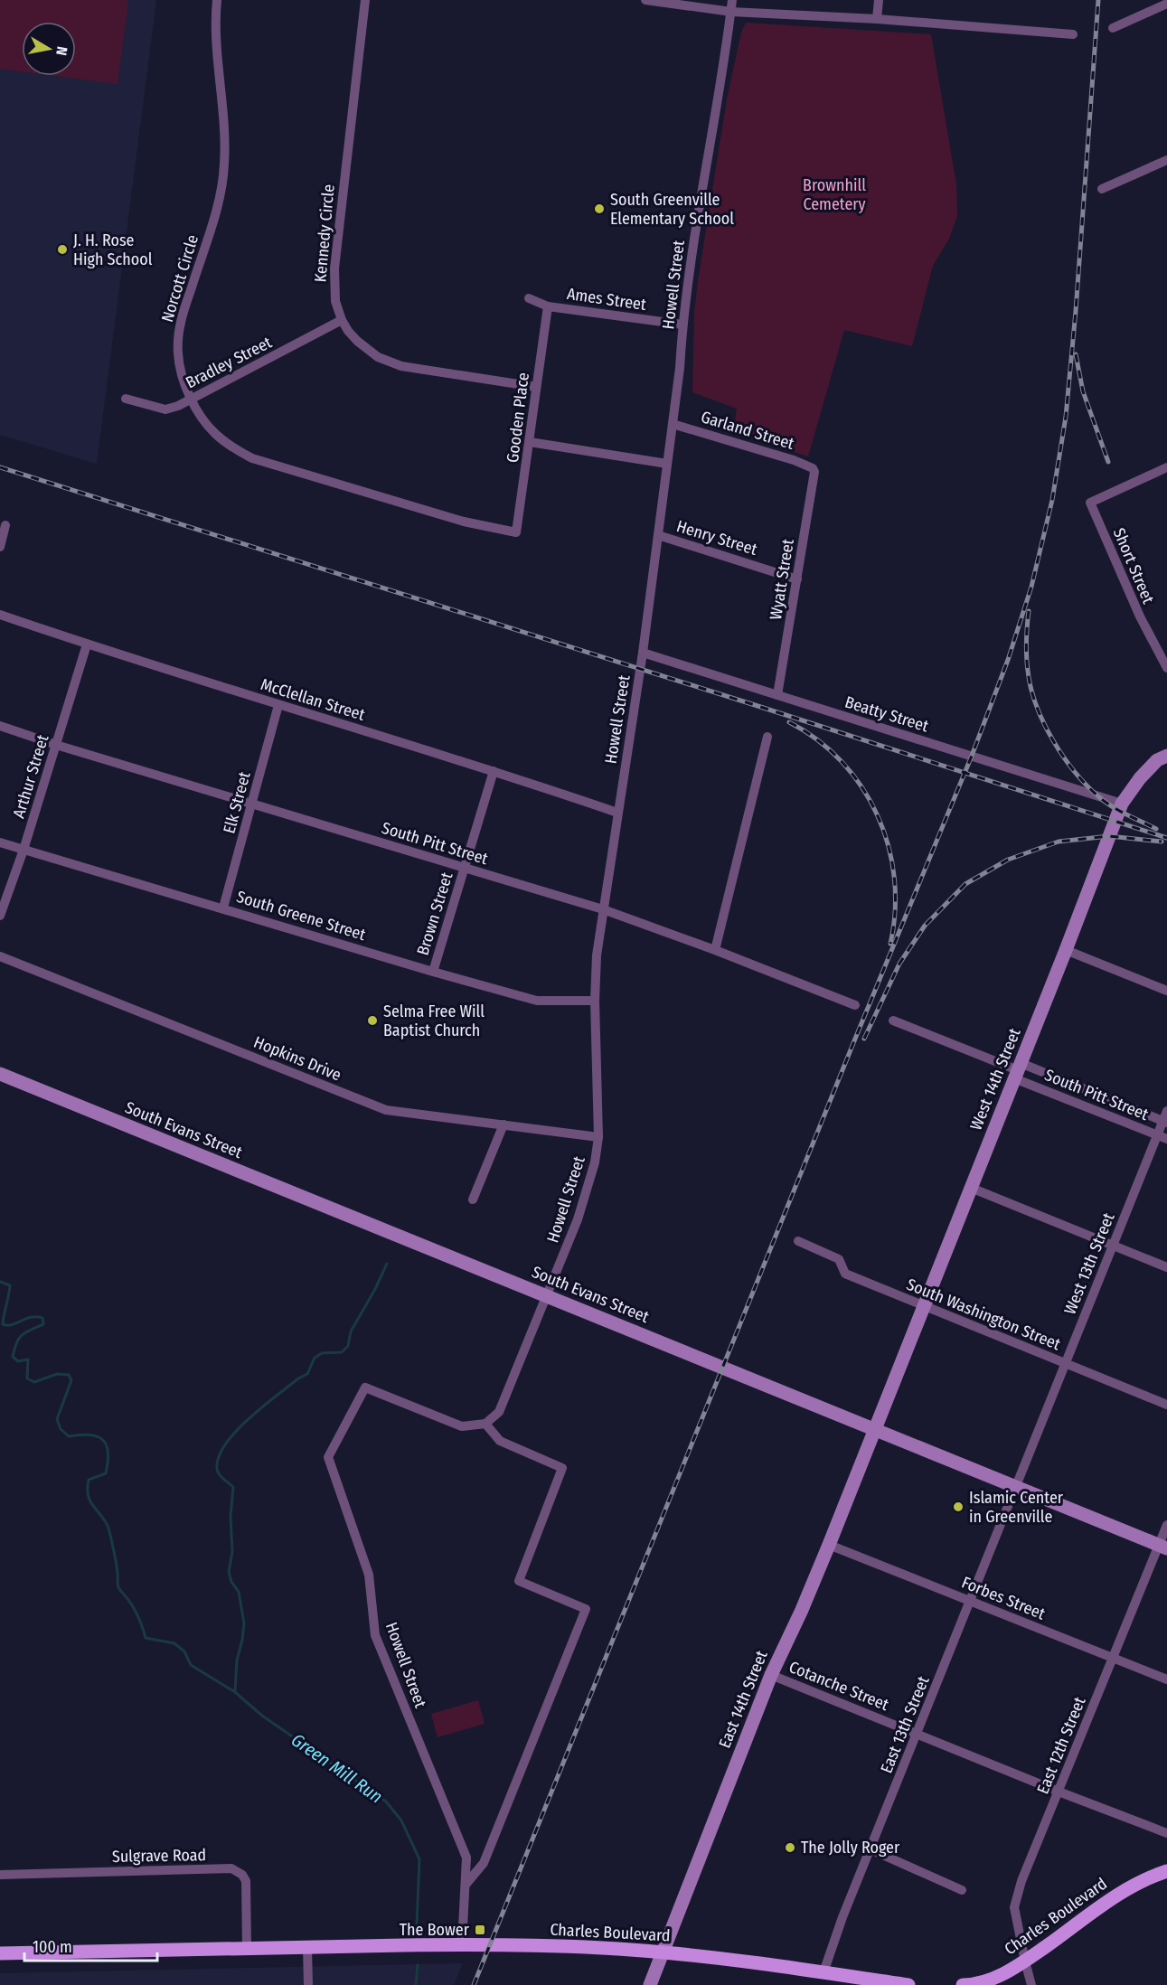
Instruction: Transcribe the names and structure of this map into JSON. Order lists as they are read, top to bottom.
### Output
{
  "streets": {
    "main road": ["Charles Boulevard"],
    "street": [
      "Kennedy Circle",
      "Norcott Circle",
      "Howell Street",
      "Ames Street",
      "Bradley Street",
      "Gooden Place",
      "Garland Street",
      "Henry Street",
      "Short Street",
      "Wyatt Street",
      "McClellan Street",
      "Beatty Street",
      "Arthur Street",
      "Elk Street",
      "South Pitt Street",
      "Brown Street",
      "South Greene Street",
      "Hopkins Drive",
      "West 14th Street",
      "South Evans Street",
      "West 13th Street",
      "South Washington Street",
      "Forbes Street",
      "Cotanche Street",
      "East 14th Street",
      "East 13th Street",
      "East 12th Street",
      "Sulgrave Road"
    ]
  },
  "crossings": [
    ["Kennedy Circle", "Bradley Street"],
    ["Kennedy Circle", "Gooden Place"],
    ["Norcott Circle", "Bradley Street"],
    ["Norcott Circle", "Gooden Place"],
    ["Howell Street", "Ames Street"],
    ["Howell Street", "Garland Street"],
    ["Howell Street", "Henry Street"],
    ["Howell Street", "McClellan Street"],
    ["Howell Street", "Beatty Street"],
    ["Howell Street", "South Pitt Street"],
    ["Howell Street", "South Greene Street"],
    ["Howell Street", "Hopkins Drive"],
    ["Howell Street", "South Evans Street"],
    ["Howell Street", "Charles Boulevard"],
    ["Ames Street", "Gooden Place"],
    ["Garland Street", "Wyatt Street"],
    ["Henry Street", "Wyatt Street"],
    ["Wyatt Street", "Beatty Street"],
    ["McClellan Street", "Arthur Street"],
    ["McClellan Street", "Elk Street"],
    ["McClellan Street", "Brown Street"],
    ["Beatty Street", "West 14th Street"],
    ["Arthur Street", "South Pitt Street"],
    ["Arthur Street", "South Greene Street"],
    ["Elk Street", "South Pitt Street"],
    ["Elk Street", "South Greene Street"],
    ["South Pitt Street", "Brown Street"],
    ["South Pitt Street", "West 14th Street"],
    ["South Pitt Street", "West 13th Street"],
    ["Brown Street", "South Greene Street"],
    ["West 14th Street", "South Evans Street"],
    ["West 14th Street", "South Washington Street"],
    ["West 14th Street", "East 14th Street"],
    ["South Evans Street", "West 13th Street"],
    ["South Evans Street", "East 14th Street"],
    ["South Evans Street", "East 13th Street"],
    ["South Evans Street", "East 12th Street"],
    ["West 13th Street", "South Washington Street"],
    ["West 13th Street", "East 13th Street"],
    ["Forbes Street", "East 14th Street"],
    ["Forbes Street", "East 13th Street"],
    ["Forbes Street", "East 12th Street"],
    ["Cotanche Street", "East 14th Street"],
    ["Cotanche Street", "East 13th Street"],
    ["Cotanche Street", "East 12th Street"],
    ["East 14th Street", "Charles Boulevard"],
    ["East 13th Street", "Charles Boulevard"],
    ["East 12th Street", "Charles Boulevard"],
    ["Sulgrave Road", "Charles Boulevard"]
  ],
  "water": ["Green Mill Run"],
  "parks": ["Brownhill Cemetery"],
  "places": {
    "other": [
      "South Greenville Elementary School",
      "J. H. Rose High School",
      "Selma Free Will Baptist Church",
      "Islamic Center in Greenville",
      "The Jolly Roger"
    ],
    "transit": ["The Bower"]
  },
  "scale_bar": "100 m",
  "north": "right"
}
